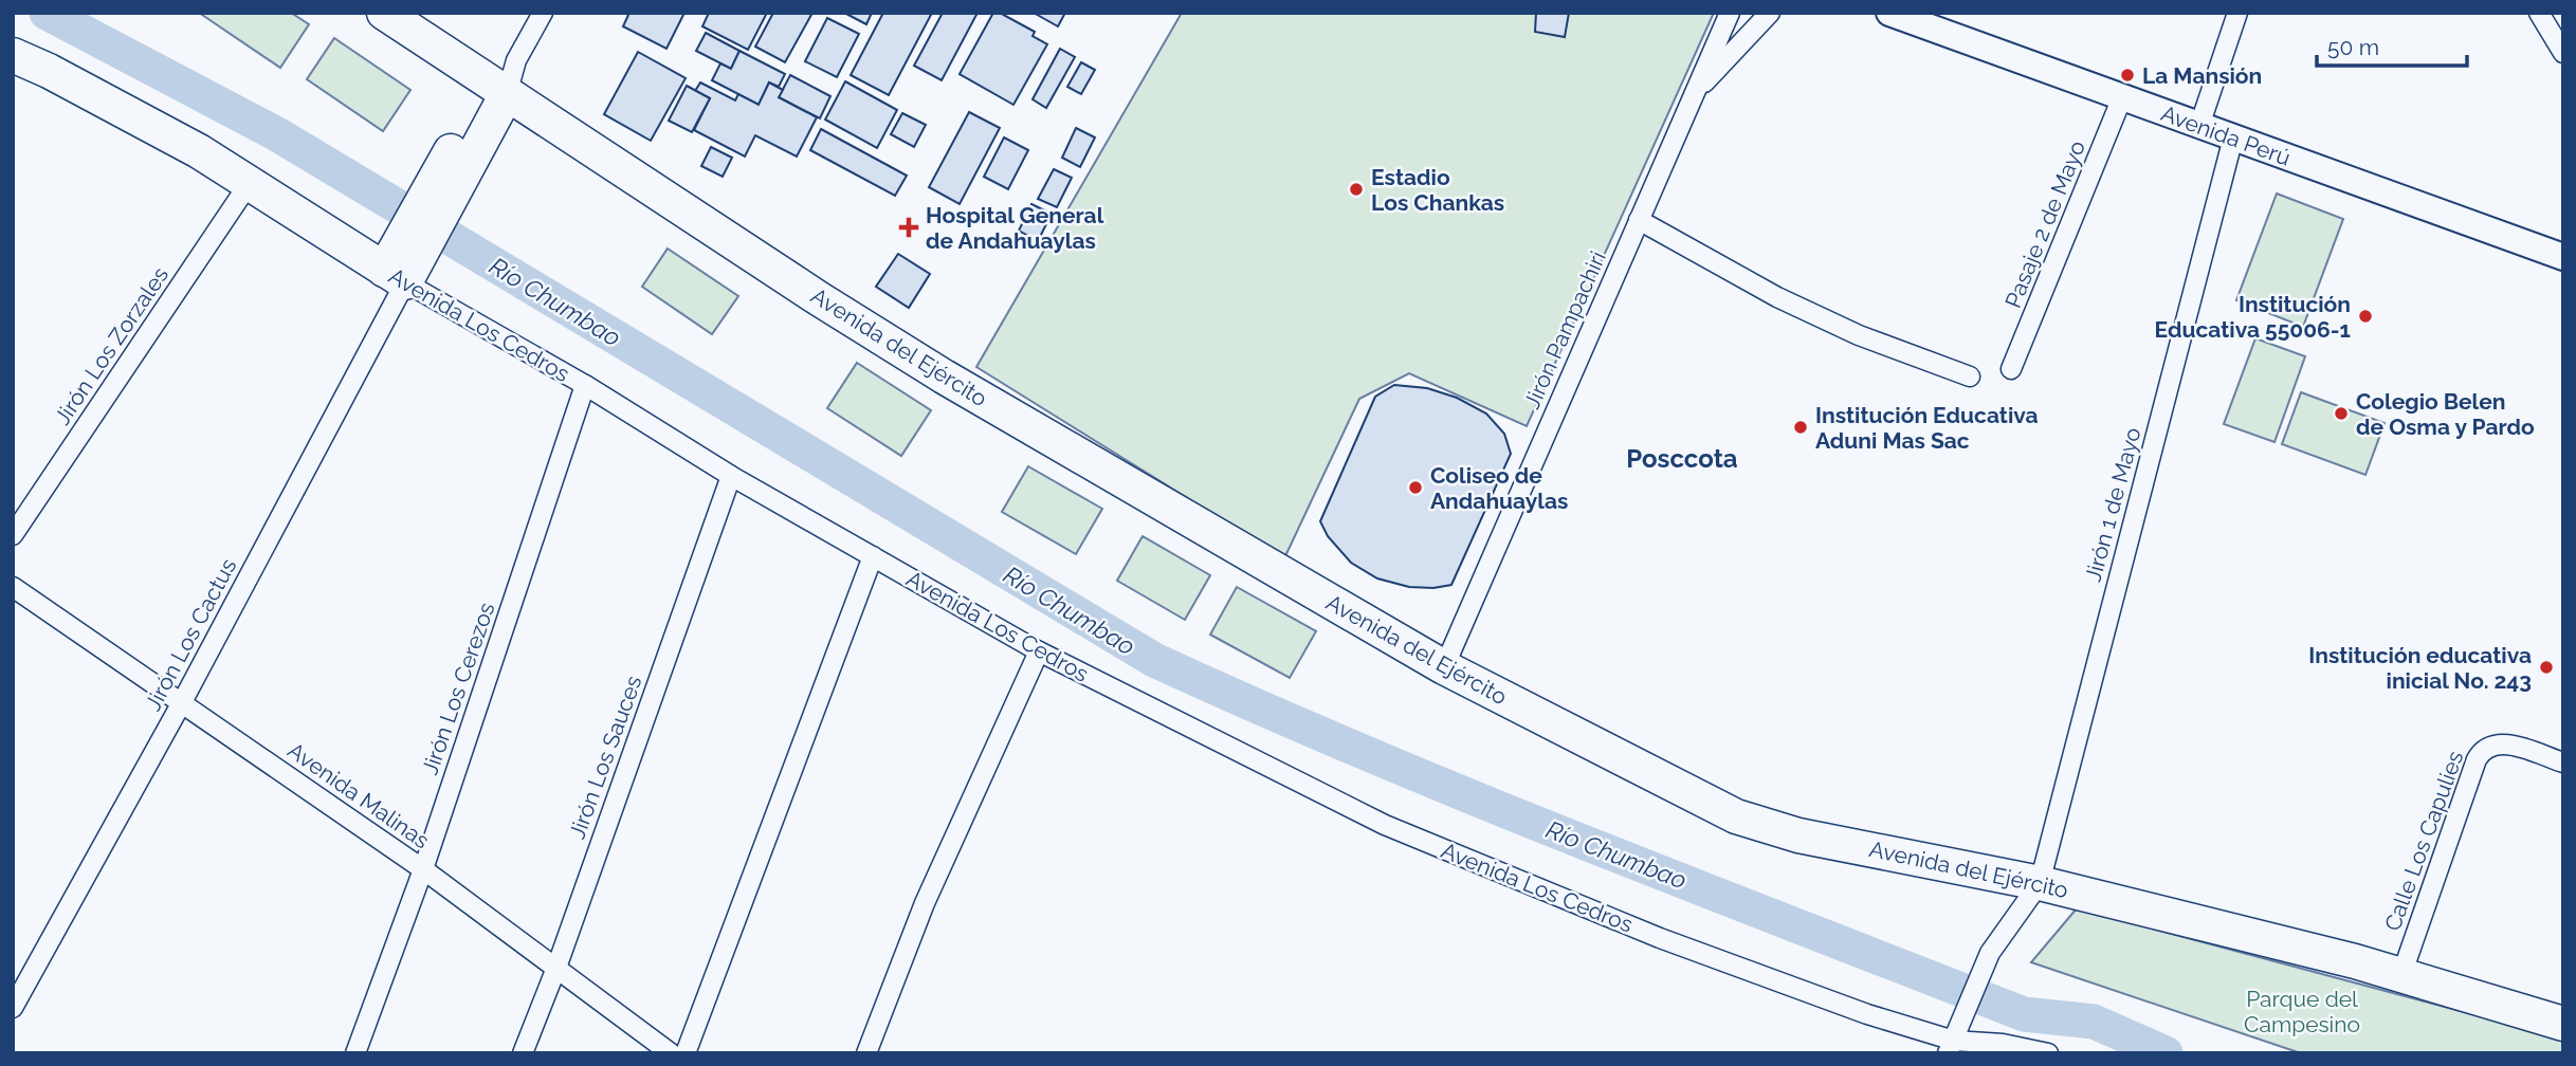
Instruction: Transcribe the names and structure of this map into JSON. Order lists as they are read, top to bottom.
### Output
{
  "streets": {
    "highway": ["Avenida Los Cedros", "Avenida del Ejército"],
    "street": [
      "Avenida Perú",
      "Pasaje 2 de Mayo",
      "Jirón Pampachiri",
      "Jirón Los Zorzales",
      "Jirón 1 de Mayo",
      "Jirón Los Cactus",
      "Jirón Los Cerezos",
      "Jirón Los Sauces",
      "Avenida Malinas",
      "Calle Los Capulies"
    ]
  },
  "crossings": [
    ["Avenida Perú", "Pasaje 2 de Mayo"],
    ["Avenida Perú", "Jirón 1 de Mayo"],
    ["Avenida Los Cedros", "Jirón Los Zorzales"],
    ["Avenida Los Cedros", "Jirón Los Cactus"],
    ["Avenida Los Cedros", "Jirón Los Cerezos"],
    ["Avenida Los Cedros", "Jirón Los Sauces"],
    ["Jirón Pampachiri", "Avenida del Ejército"],
    ["Avenida del Ejército", "Jirón 1 de Mayo"],
    ["Avenida del Ejército", "Calle Los Capulies"],
    ["Jirón Los Cactus", "Avenida Malinas"],
    ["Jirón Los Cerezos", "Avenida Malinas"],
    ["Jirón Los Sauces", "Avenida Malinas"]
  ],
  "districts": ["Posccota"],
  "water": ["Río Chumbao"],
  "parks": ["Parque del Campesino"],
  "places": {
    "other": [
      "La Mansión",
      "Estadio Los Chankas",
      "Institución Educativa 55006-1",
      "Colegio Belen de Osma y Pardo",
      "Institución Educativa Aduni Mas Sac",
      "Coliseo de Andahuaylas",
      "Institución educativa inicial No. 243"
    ],
    "health": ["Hospital General de Andahuaylas"]
  },
  "scale_bar": "50 m"
}
